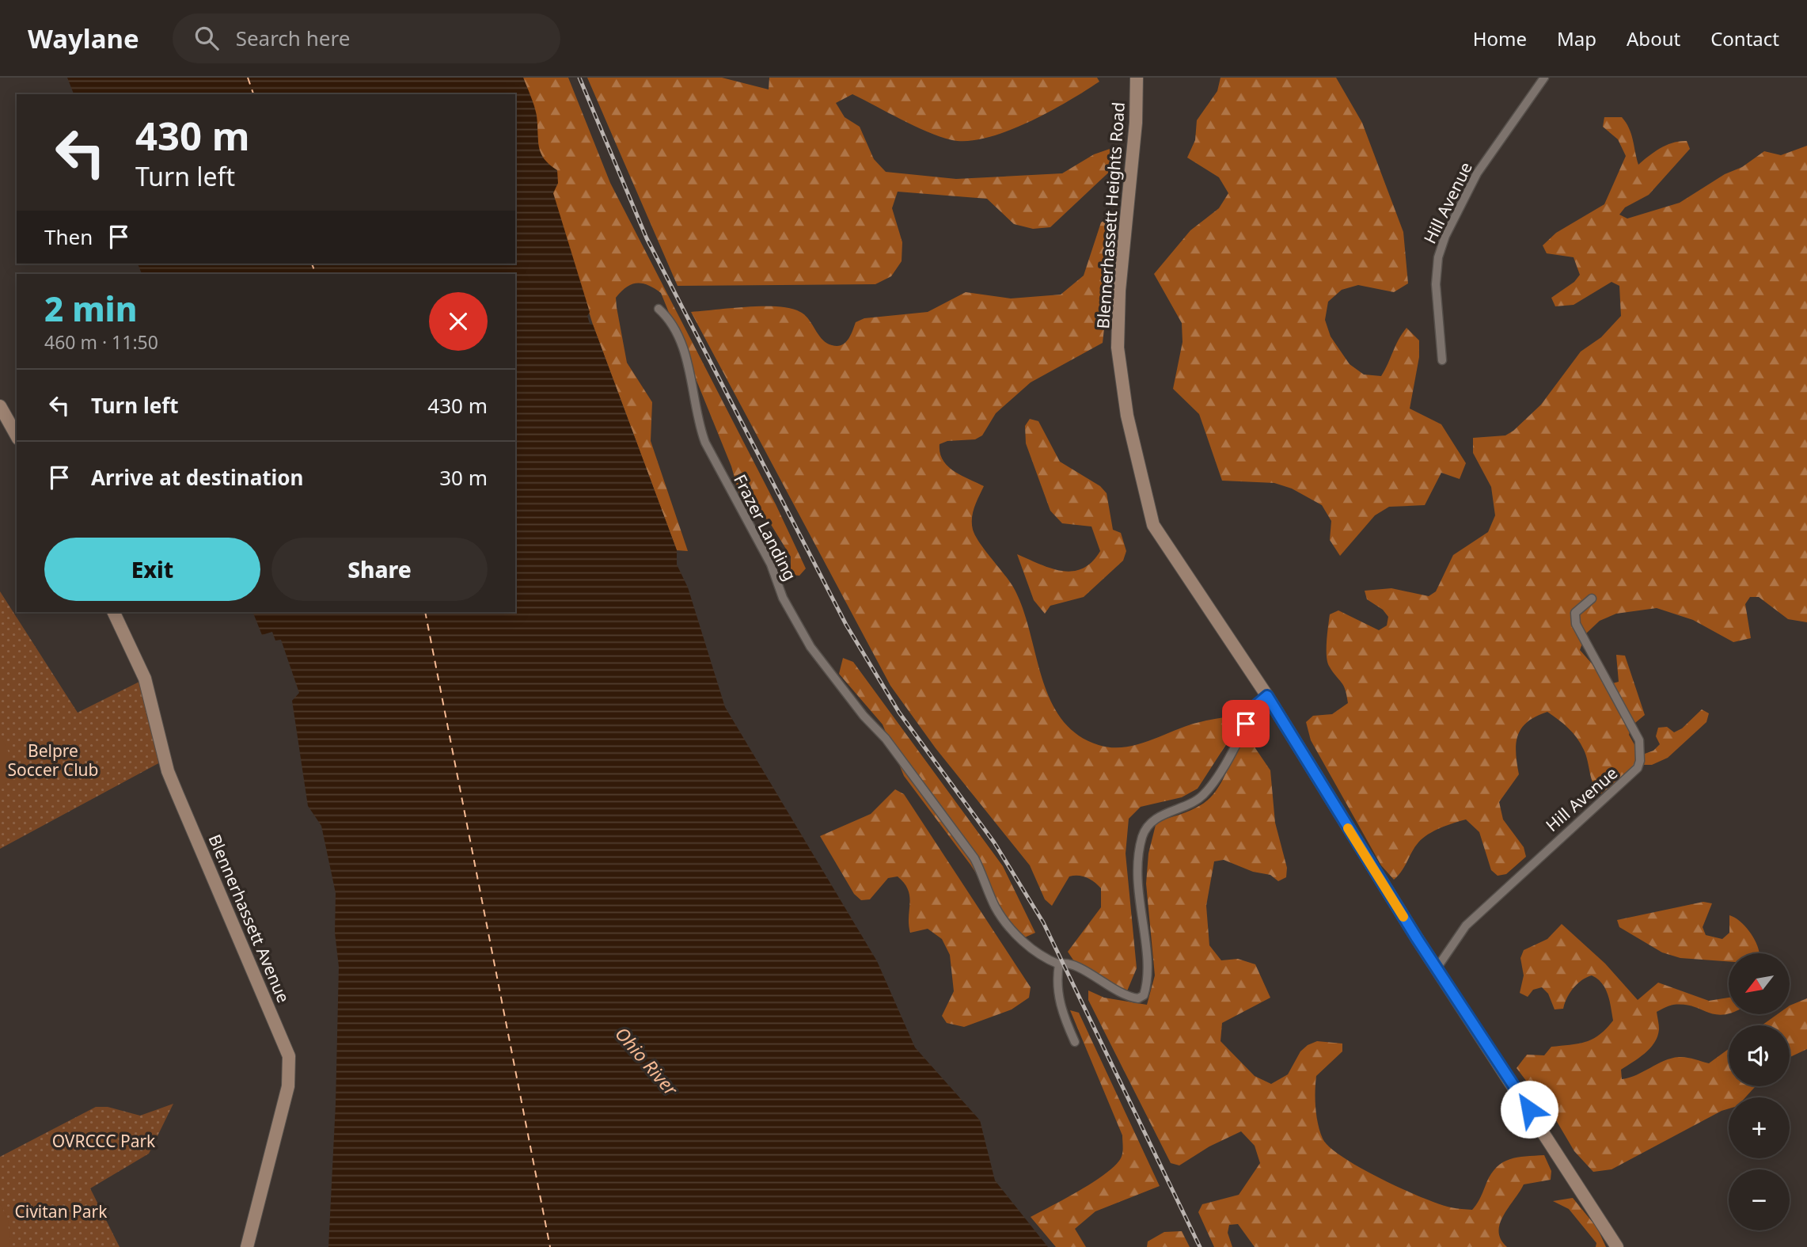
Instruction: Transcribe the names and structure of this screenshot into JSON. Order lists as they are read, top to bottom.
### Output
{
  "streets": {
    "street": [
      "Hill Avenue",
      "Blennerhassett Heights Road",
      "Frazer Landing",
      "Blennerhassett Avenue"
    ]
  },
  "crossings": [
    ["Hill Avenue", "Blennerhassett Heights Road"],
    ["Blennerhassett Heights Road", "Frazer Landing"]
  ],
  "water": ["Ohio River"],
  "parks": ["Belpre Soccer Club", "OVRCCC Park", "Civitan Park"],
  "north": "bottom left",
  "page": {
    "header": "Waylane",
    "search": "Search here",
    "nav": [
      "Home",
      "Map",
      "About",
      "Contact"
    ],
    "turn": ["430 m", "Turn left"],
    "then": "Then",
    "heading": ["2 min", "460 m · 11:50"],
    "list": [
      {
        "name": "Turn left",
        "value": "430 m"
      },
      {
        "name": "Arrive at destination",
        "value": "30 m"
      }
    ],
    "buttons": ["Exit", "Share"],
    "map_buttons": ["+", "−"]
  }
}
